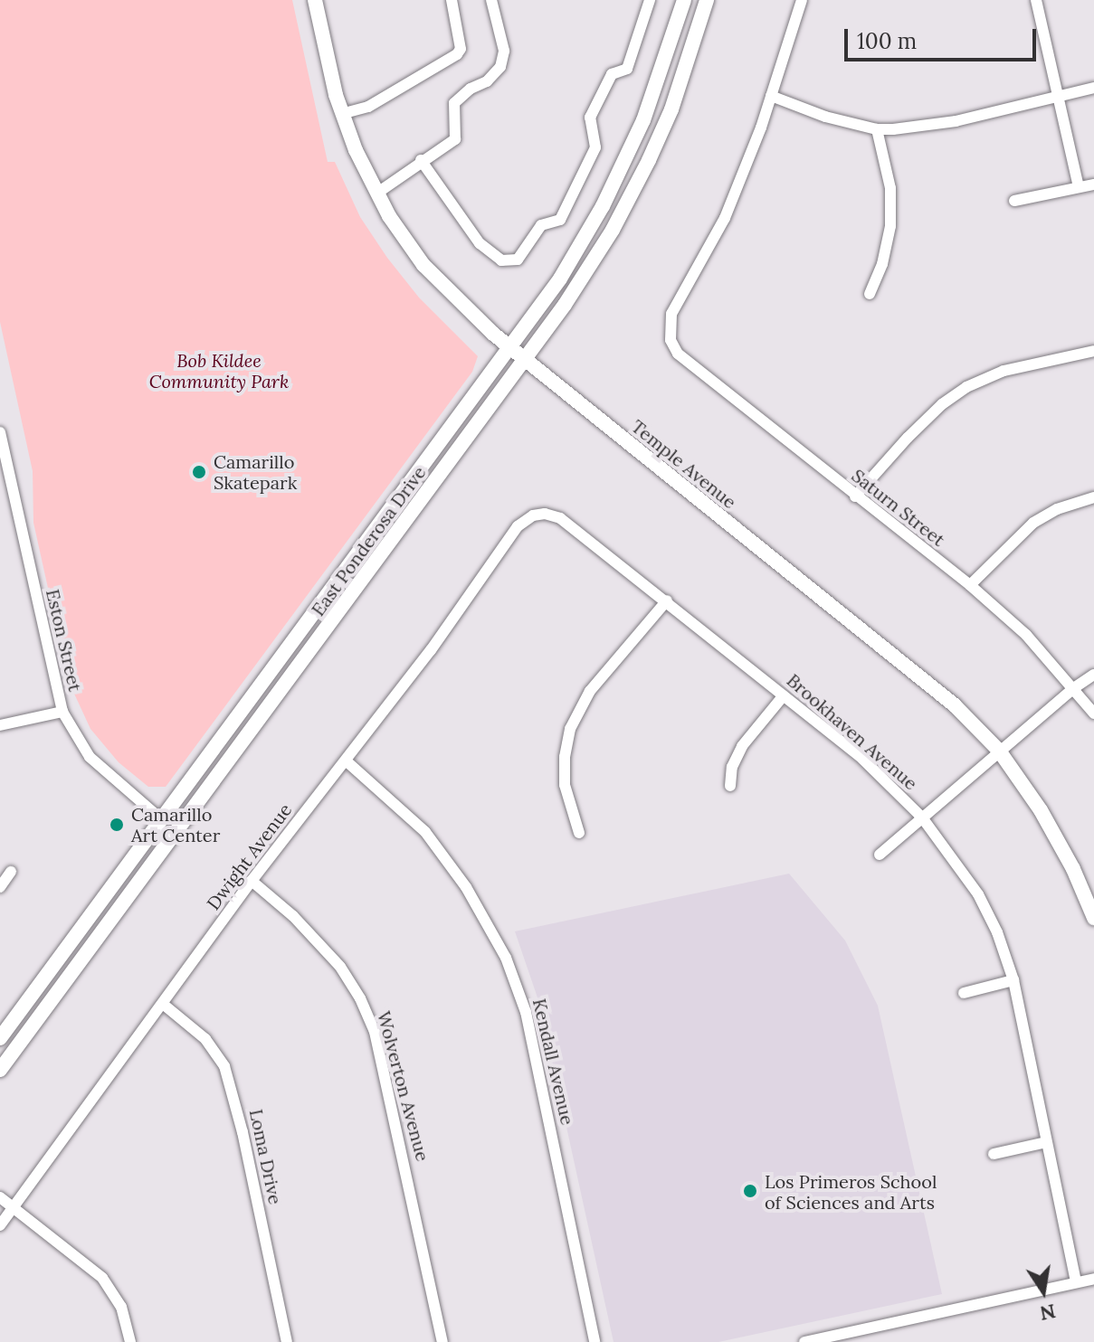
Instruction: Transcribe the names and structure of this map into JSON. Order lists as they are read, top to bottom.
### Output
{
  "streets": {
    "main road": ["Temple Avenue", "East Ponderosa Drive"],
    "street": [
      "Saturn Street",
      "Eston Street",
      "Brookhaven Avenue",
      "Dwight Avenue",
      "Kendall Avenue",
      "Wolverton Avenue",
      "Loma Drive"
    ]
  },
  "crossings": [
    ["Temple Avenue", "East Ponderosa Drive"],
    ["East Ponderosa Drive", "Eston Street"],
    ["Brookhaven Avenue", "Dwight Avenue"],
    ["Dwight Avenue", "Kendall Avenue"],
    ["Dwight Avenue", "Wolverton Avenue"],
    ["Dwight Avenue", "Loma Drive"]
  ],
  "parks": ["Bob Kildee Community Park"],
  "places": ["Camarillo Skatepark", "Camarillo Art Center", "Los Primeros School of Sciences and Arts"],
  "scale_bar": "100 m",
  "north": "bottom"
}
